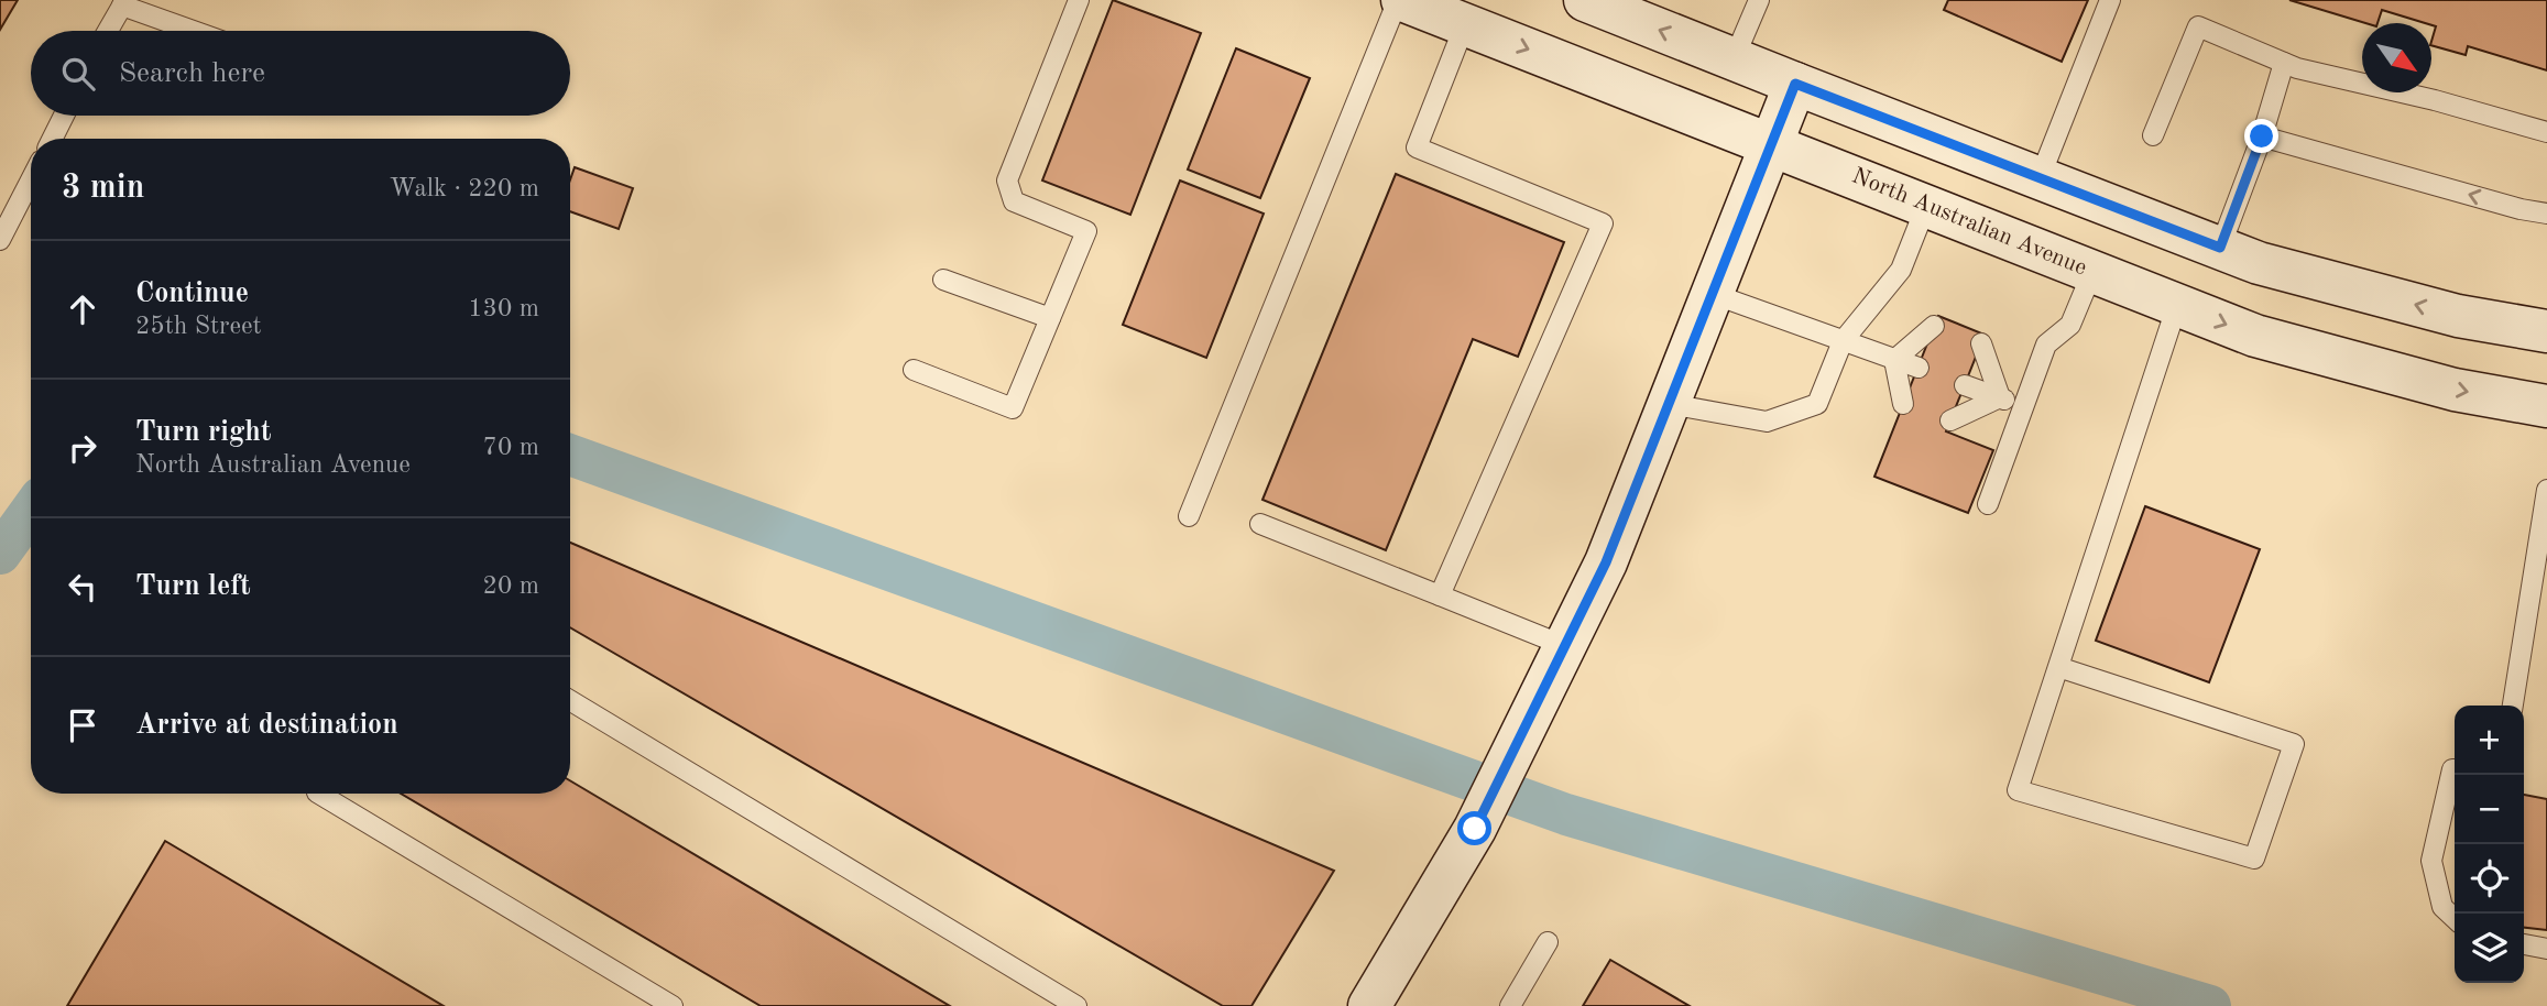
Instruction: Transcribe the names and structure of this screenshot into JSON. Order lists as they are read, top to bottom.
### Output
{
  "streets": {
    "main road": ["North Australian Avenue"]
  },
  "north": "bottom right",
  "page": {
    "search": "Search here",
    "heading": ["3 min", "Walk · 220 m"],
    "list": [
      ["Continue", "25th Street", "130 m"],
      ["Turn right", "North Australian Avenue", "70 m"],
      ["Turn left", "20 m"],
      "Arrive at destination"
    ],
    "map_buttons": ["+", "−"]
  }
}
